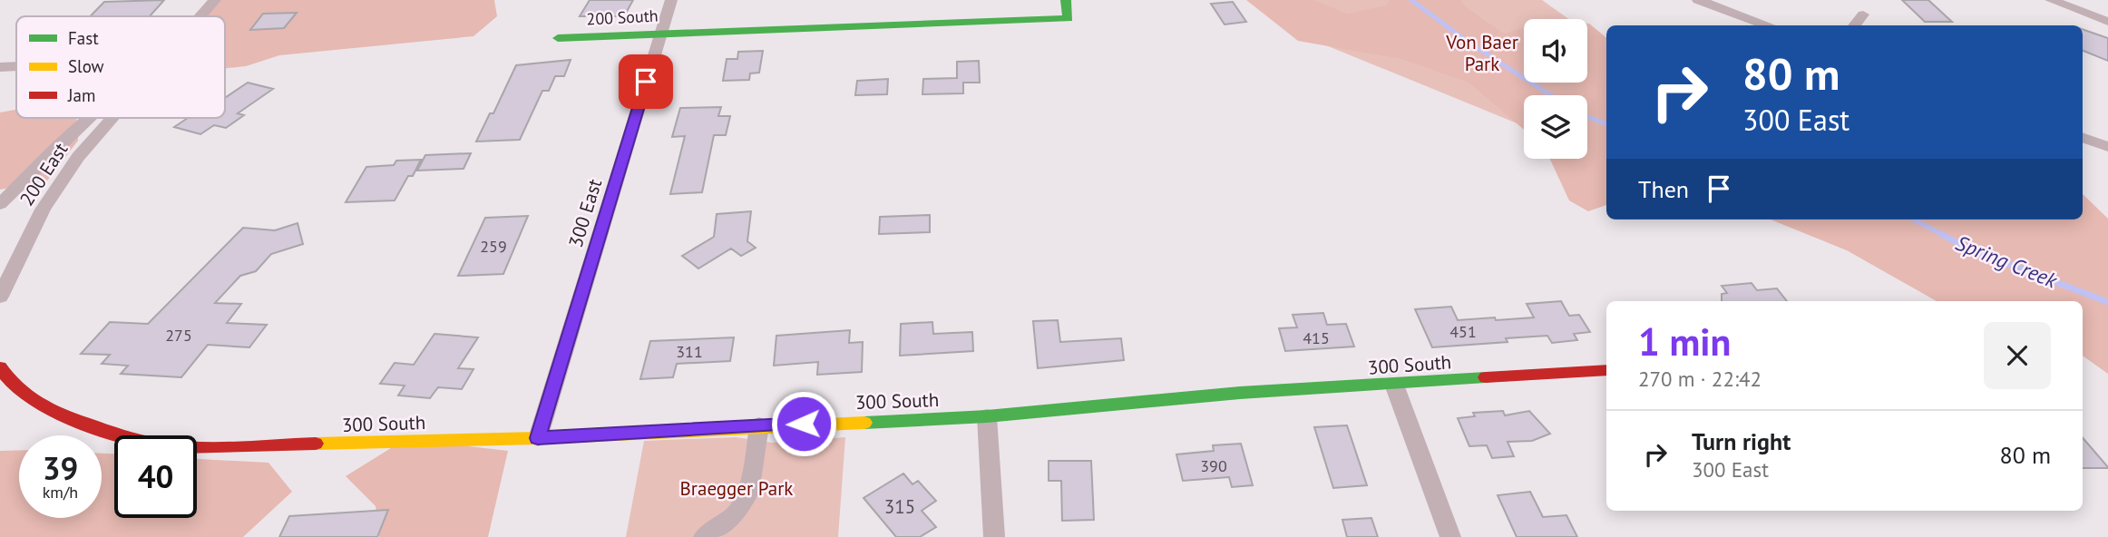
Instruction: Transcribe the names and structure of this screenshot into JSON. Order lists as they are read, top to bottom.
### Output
{
  "streets": {
    "street": [
      "200 South",
      "200 East",
      "300 East",
      "300 South"
    ]
  },
  "crossings": [
    ["200 South", "300 East"],
    ["300 East", "300 South"]
  ],
  "water": ["Spring Creek"],
  "parks": ["Von Baer Park", "Braegger Park"],
  "house_numbers": [
    "259",
    "451",
    "275",
    "415",
    "311",
    "390",
    "315"
  ],
  "legend": ["Fast", "Slow", "Jam"],
  "page": {
    "turn": ["80 m", "300 East"],
    "then": "Then",
    "heading": ["1 min", "270 m · 22:42"],
    "list": [
      {
        "name": "Turn right",
        "note": "300 East",
        "value": "80 m"
      }
    ],
    "speed": "39 km/h",
    "limit": "40"
  }
}
